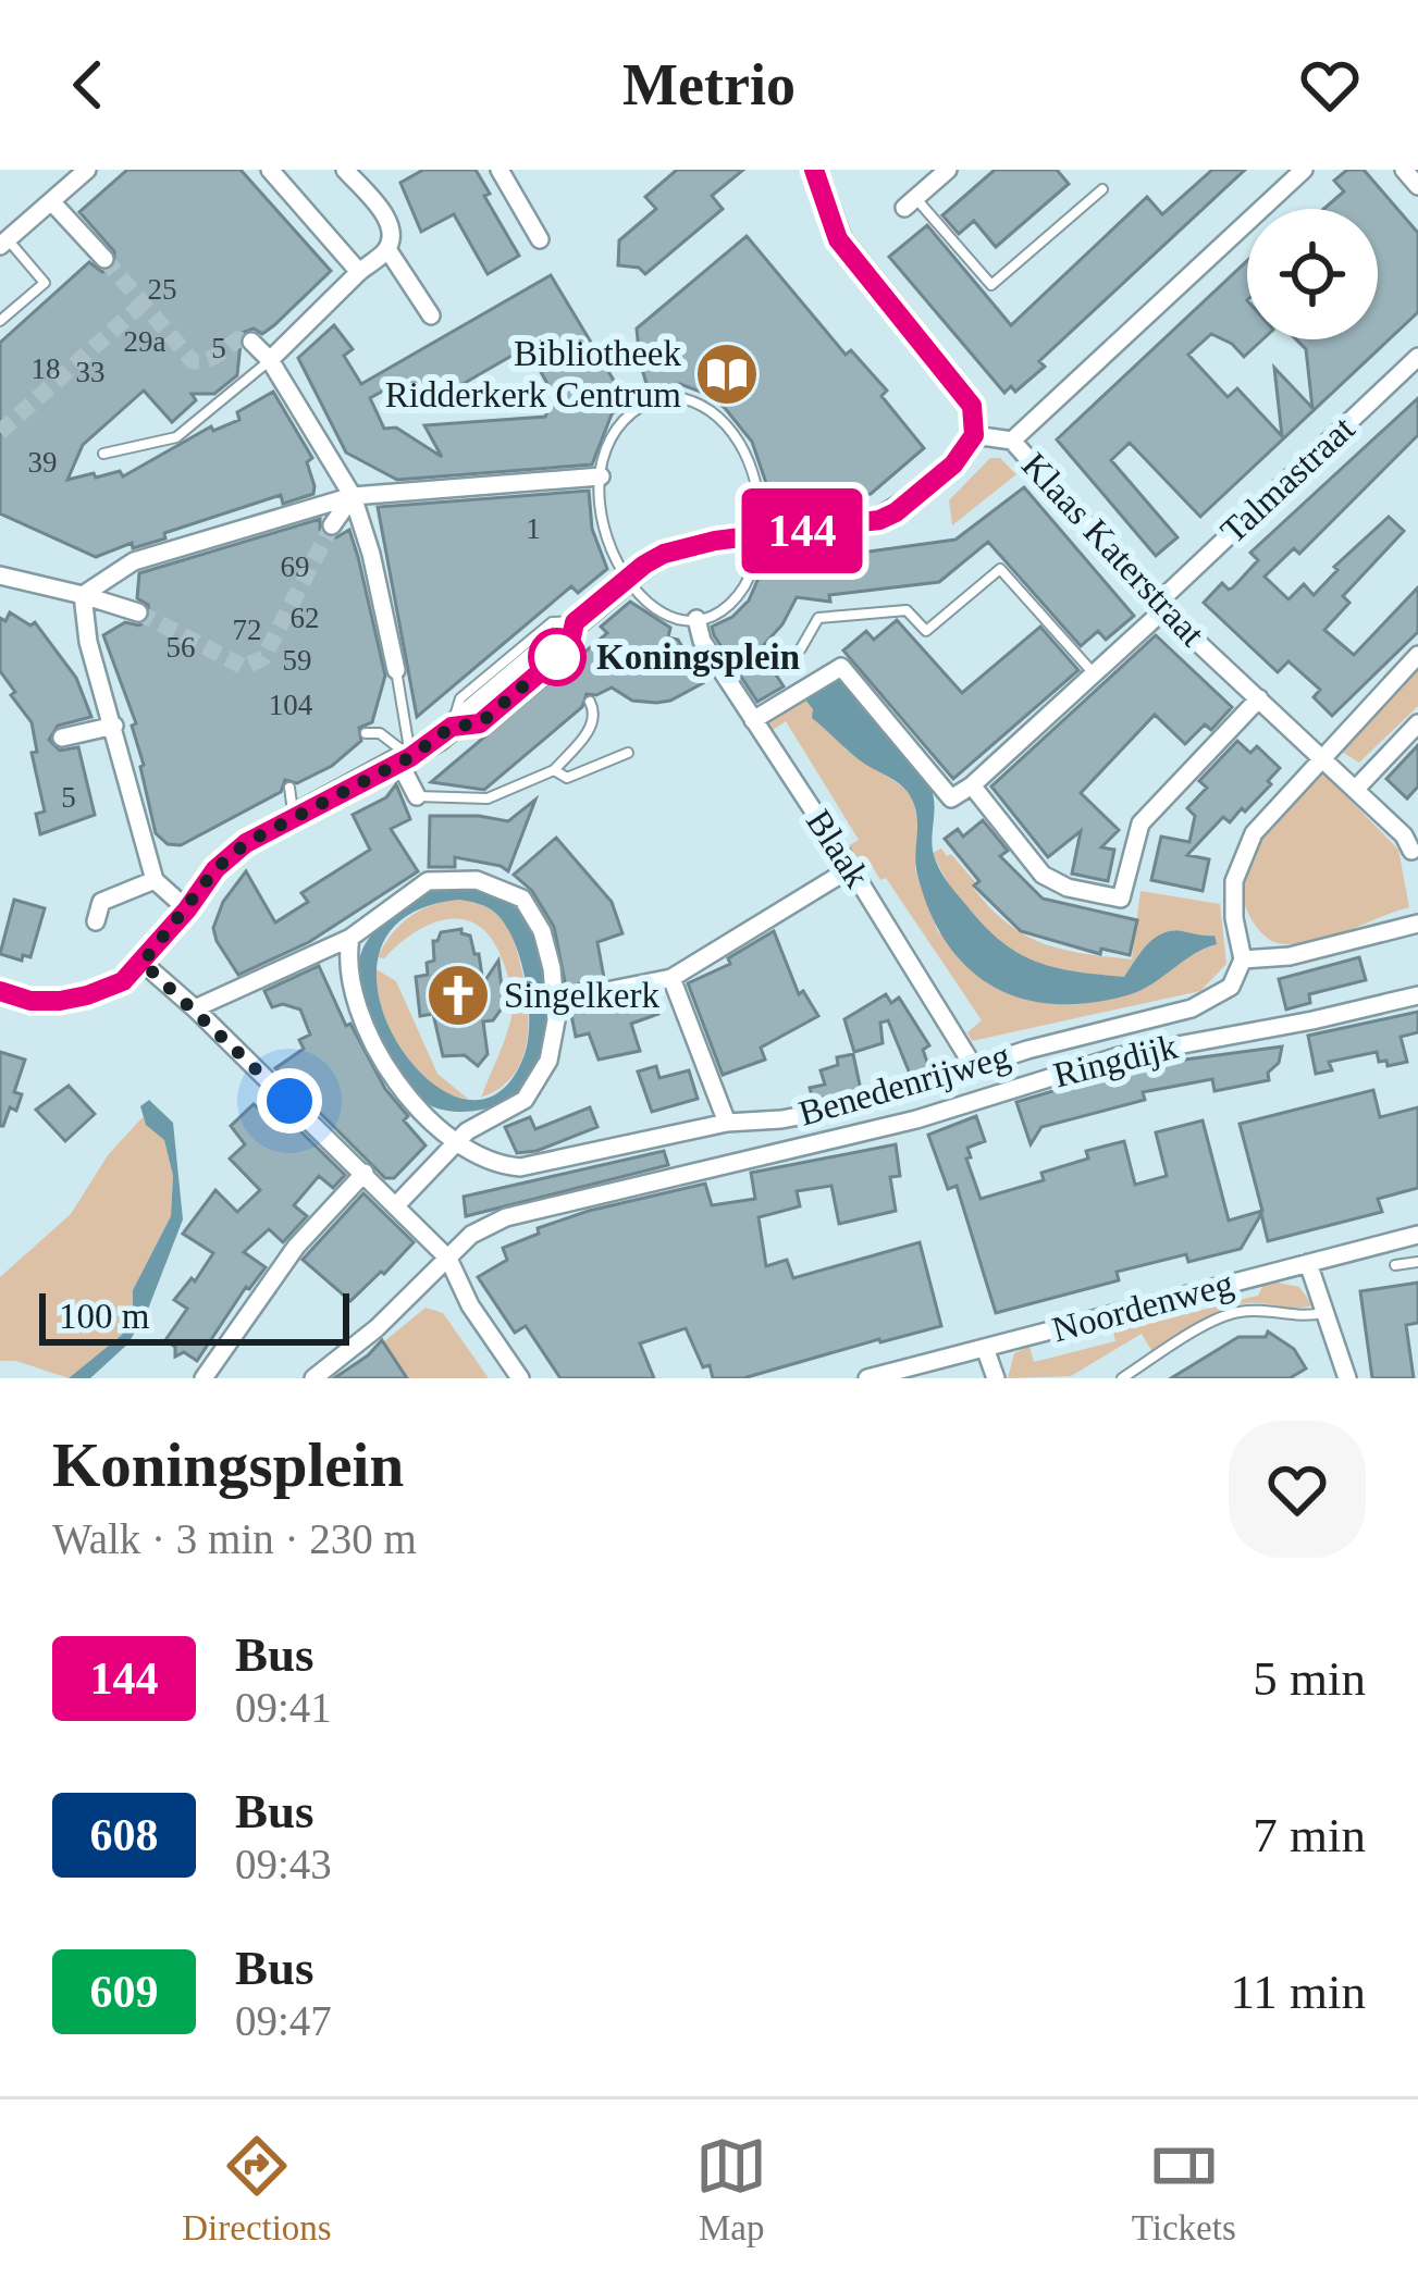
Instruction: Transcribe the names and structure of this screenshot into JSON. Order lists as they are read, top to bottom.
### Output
{
  "streets": {
    "street": [
      "Talmastraat",
      "Klaas Katerstraat",
      "Blaak",
      "Ringdijk",
      "Benedenrijweg",
      "Noordenweg"
    ]
  },
  "crossings": [
    ["Talmastraat", "Klaas Katerstraat"],
    ["Blaak", "Benedenrijweg"]
  ],
  "places": {
    "library": ["Bibliotheek Ridderkerk Centrum"],
    "other": ["Koningsplein"],
    "church": ["Singelkerk"]
  },
  "lines": ["bus line 144"],
  "house_numbers": [
    "25",
    "29a",
    "5",
    "18",
    "33",
    "39",
    "1",
    "69",
    "62",
    "72",
    "56",
    "59",
    "104",
    "5"
  ],
  "scale_bar": "100 m",
  "page": {
    "header": "Metrio",
    "on_map": "144",
    "scale": "100 m",
    "heading": ["Koningsplein", "Walk · 3 min · 230 m"],
    "list": [
      {
        "mark": "144",
        "name": "Bus",
        "note": "09:41",
        "value": "5 min"
      },
      {
        "mark": "608",
        "name": "Bus",
        "note": "09:43",
        "value": "7 min"
      },
      {
        "mark": "609",
        "name": "Bus",
        "note": "09:47",
        "value": "11 min"
      }
    ],
    "tabs": ["Directions", "Map", "Tickets"]
  }
}
